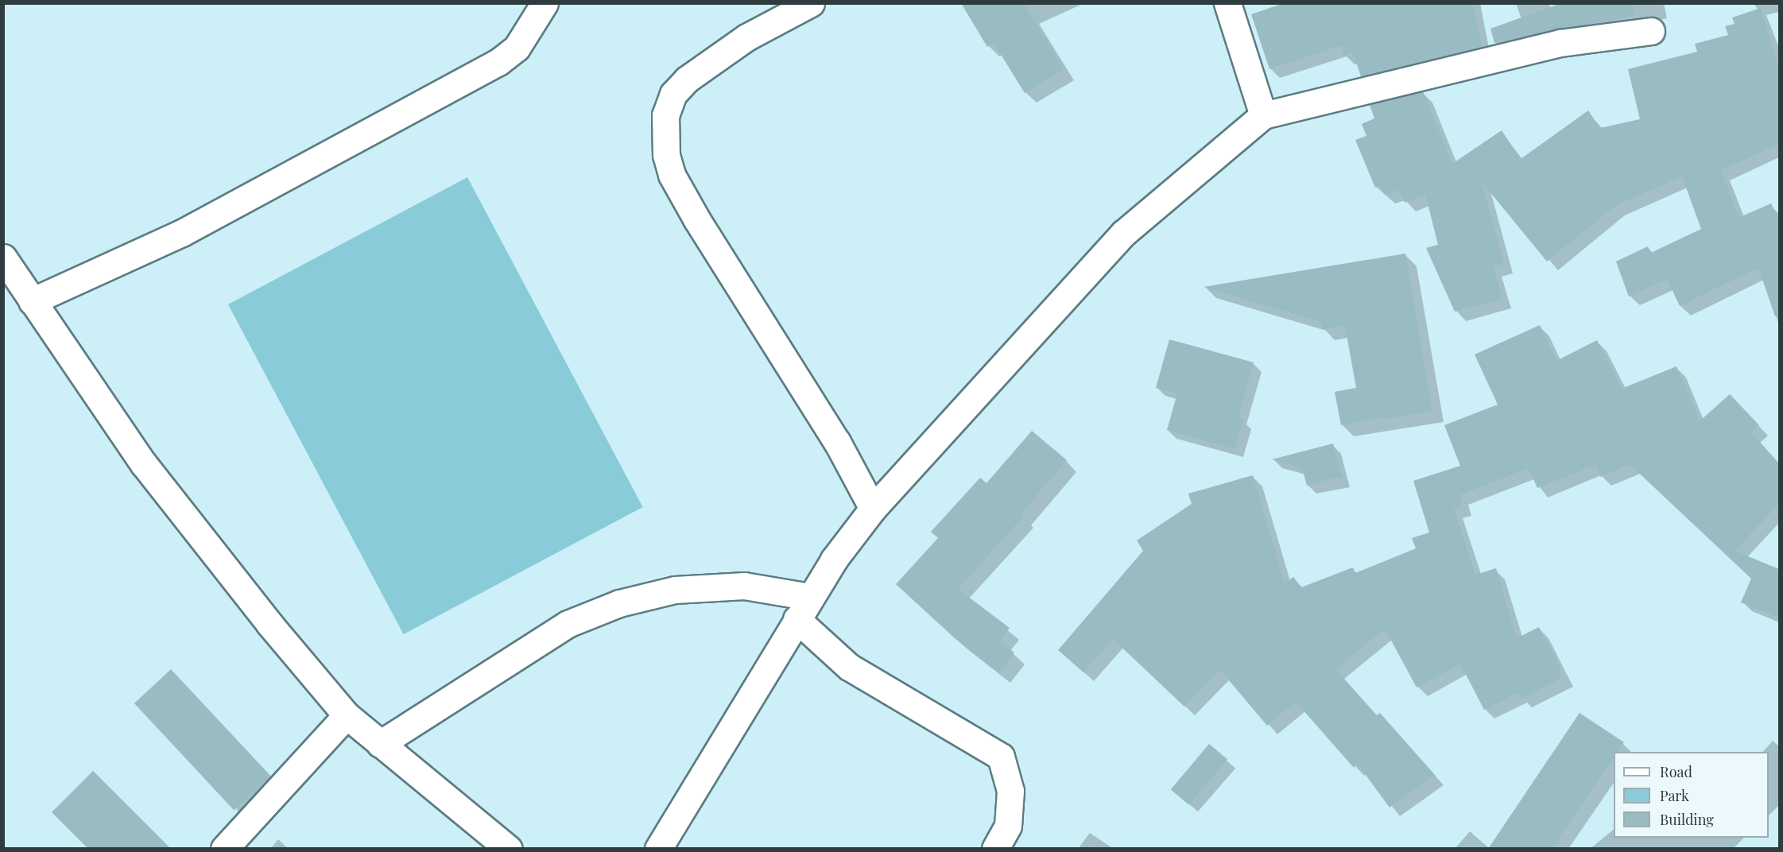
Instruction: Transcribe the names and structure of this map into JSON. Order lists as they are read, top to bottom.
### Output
{
  "legend": ["Road", "Park", "Building"]
}
